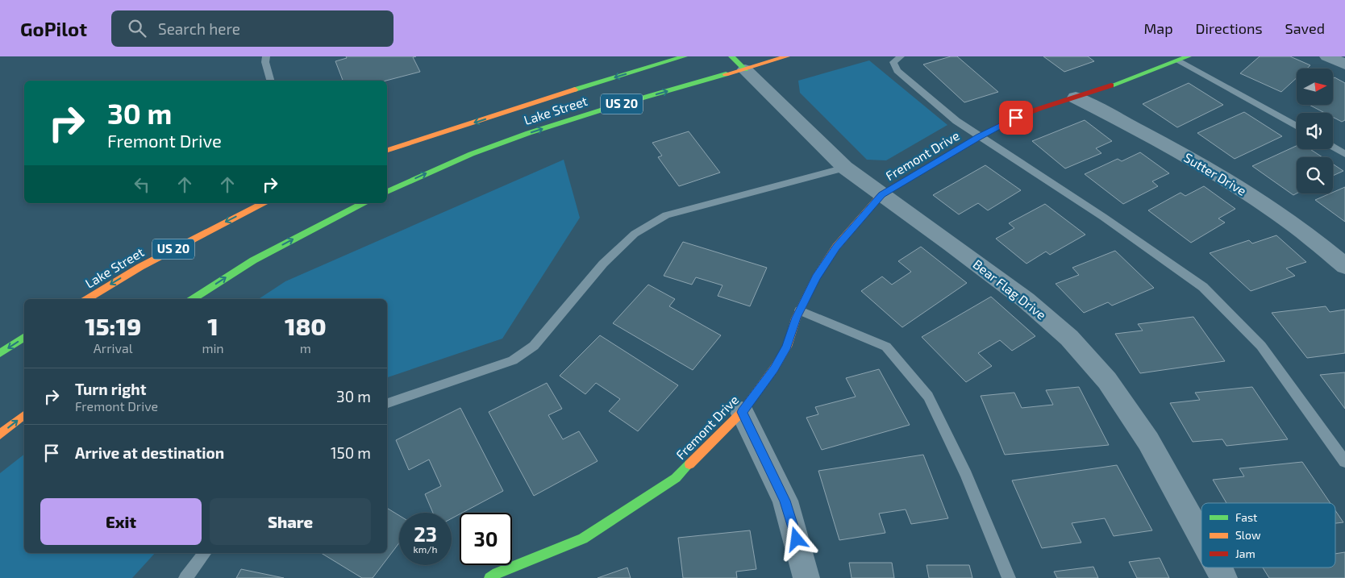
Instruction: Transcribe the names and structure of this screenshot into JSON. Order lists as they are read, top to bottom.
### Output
{
  "streets": {
    "main road": [
      "US 20",
      "Lake Street",
      "Fremont Drive",
      "Bear Flag Drive"
    ],
    "street": ["Sutter Drive"]
  },
  "crossings": [
    ["Lake Street", "Bear Flag Drive"],
    ["Fremont Drive", "Sutter Drive"],
    ["Fremont Drive", "Bear Flag Drive"]
  ],
  "legend": ["Fast", "Slow", "Jam"],
  "north": "right",
  "page": {
    "header": "GoPilot",
    "search": "Search here",
    "nav": ["Map", "Directions", "Saved"],
    "turn": ["30 m", "Fremont Drive"],
    "eta": [
      "15:19",
      "Arrival",
      "1",
      "min",
      "180",
      "m"
    ],
    "list": [
      {
        "name": "Turn right",
        "note": "Fremont Drive",
        "value": "30 m"
      },
      {
        "name": "Arrive at destination",
        "value": "150 m"
      }
    ],
    "buttons": ["Exit", "Share"],
    "speed": "23 km/h",
    "limit": "30"
  }
}
